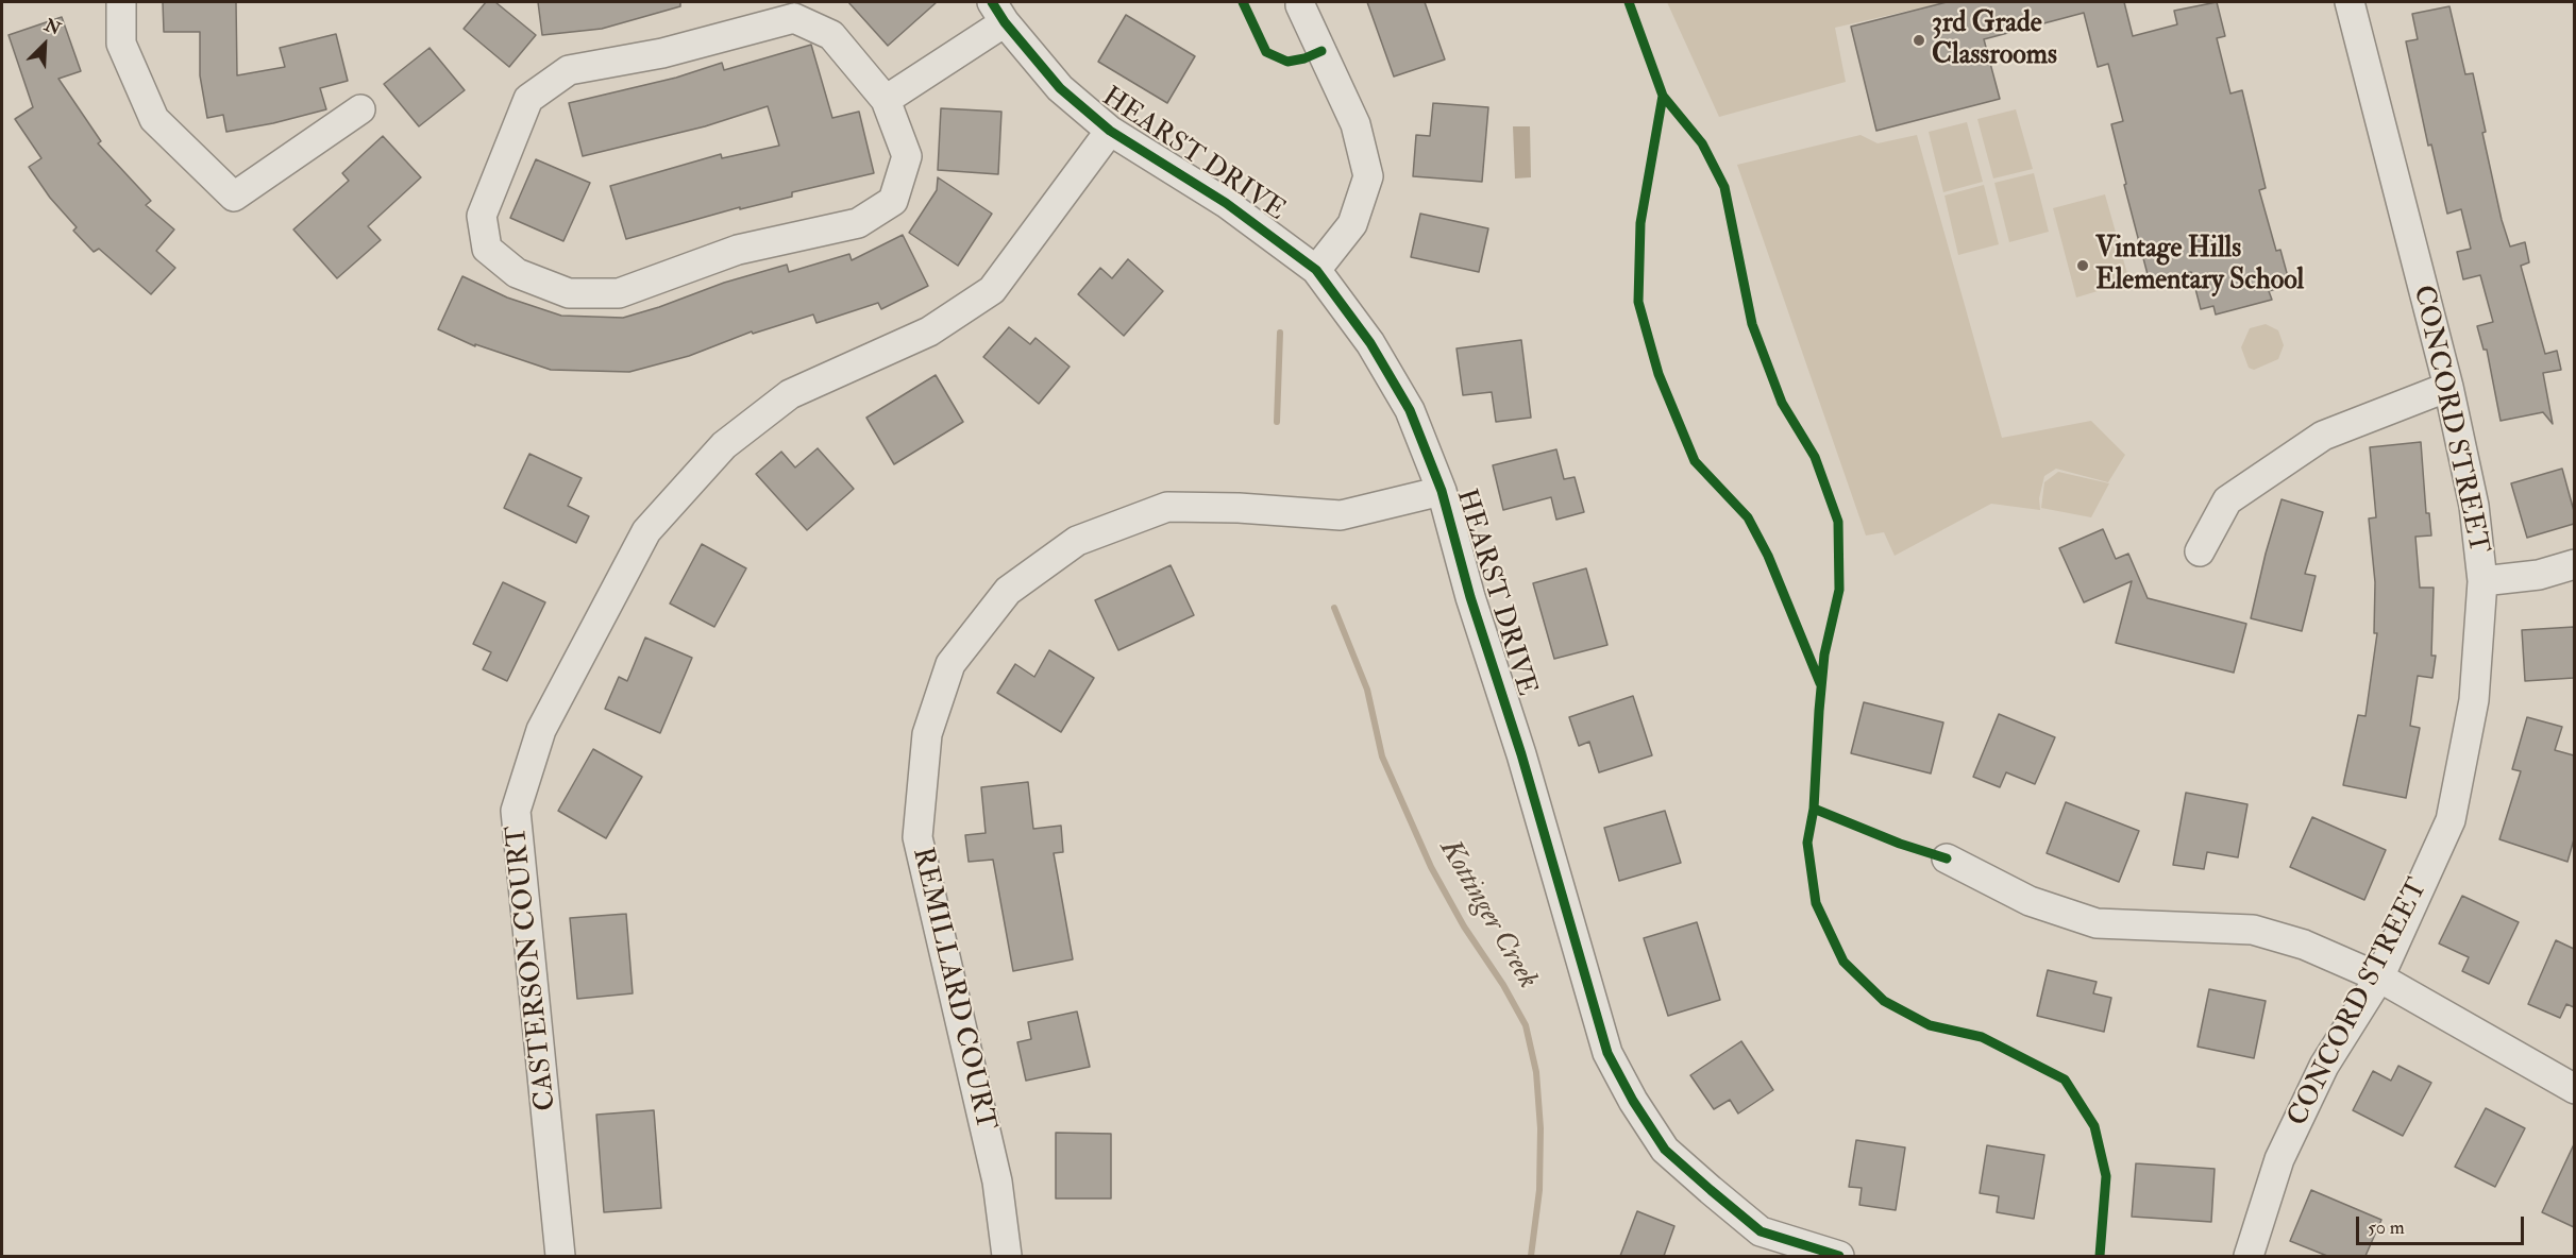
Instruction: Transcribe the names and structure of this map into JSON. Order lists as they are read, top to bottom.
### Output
{
  "streets": {
    "street": [
      "HEARST DRIVE",
      "CONCORD STREET",
      "CASTERSON COURT",
      "REMILLARD COURT"
    ]
  },
  "crossings": [
    ["HEARST DRIVE", "CASTERSON COURT"],
    ["HEARST DRIVE", "REMILLARD COURT"]
  ],
  "water": ["Kottinger Creek"],
  "places": ["3rd Grade Classrooms", "Vintage Hills Elementary School"],
  "scale_bar": "50 m",
  "north": "top right"
}
